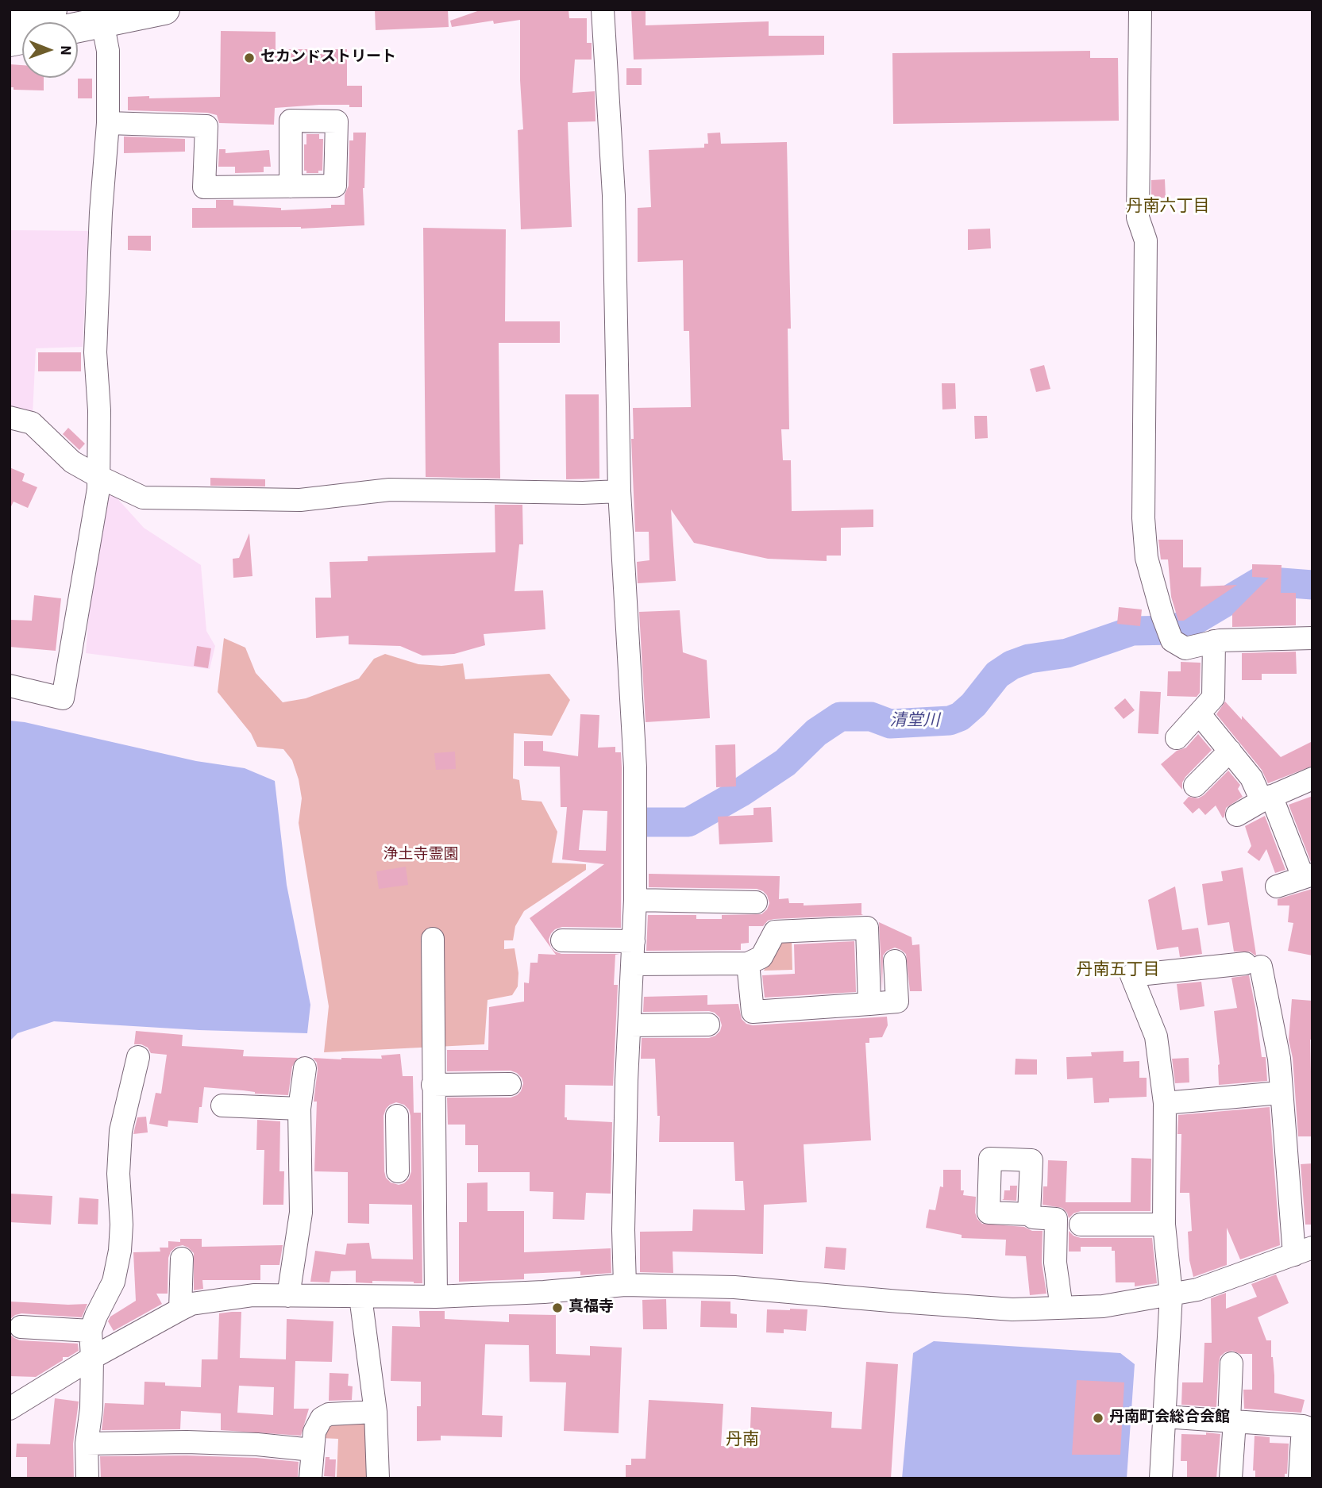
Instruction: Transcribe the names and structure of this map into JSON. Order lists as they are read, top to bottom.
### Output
{
  "districts": ["丹南六丁目", "丹南五丁目", "丹南"],
  "water": ["清堂川"],
  "parks": ["浄土寺霊園"],
  "places": ["セカンドストリート", "真福寺", "丹南町会総合会館"],
  "north": "right"
}
